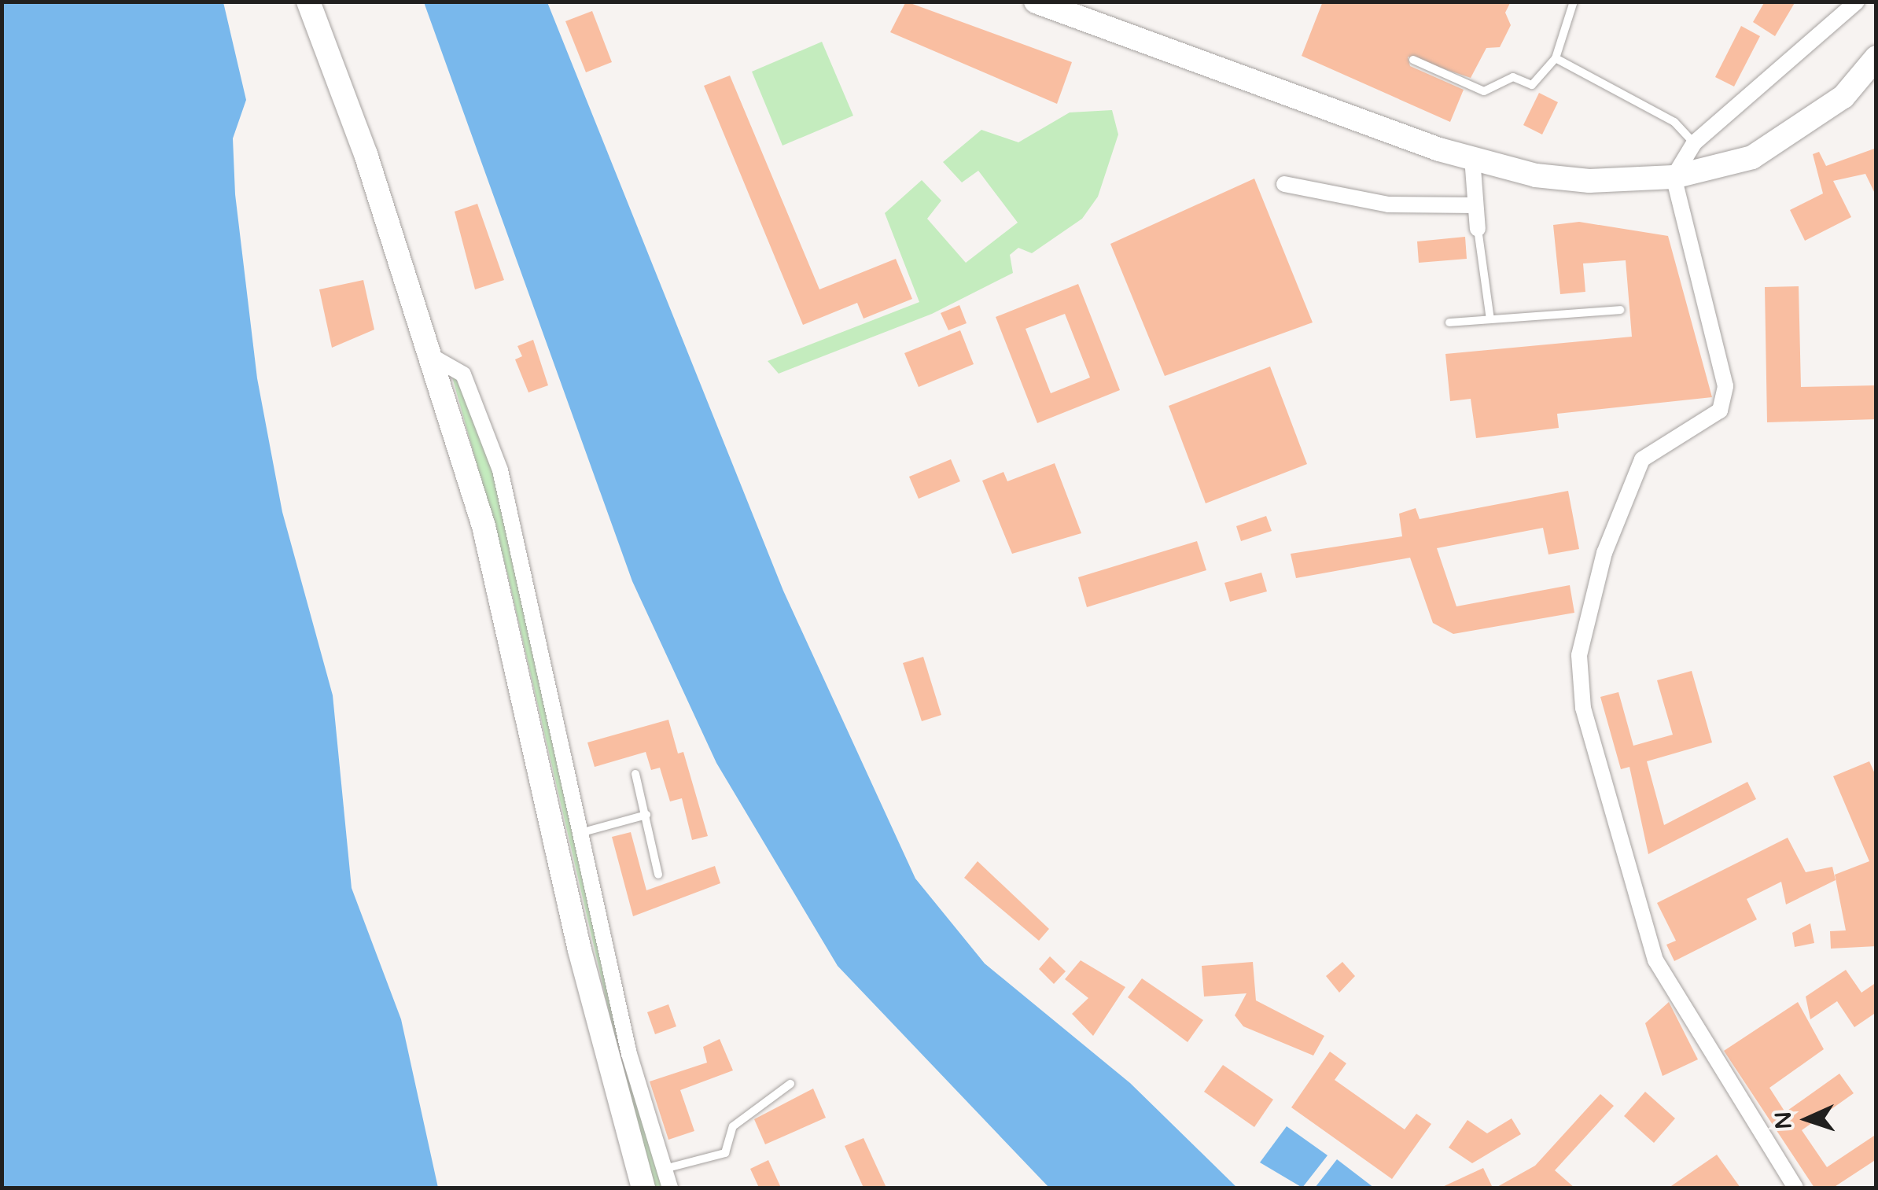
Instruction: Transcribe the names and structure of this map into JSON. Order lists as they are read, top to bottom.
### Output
{
  "north": "left"
}
